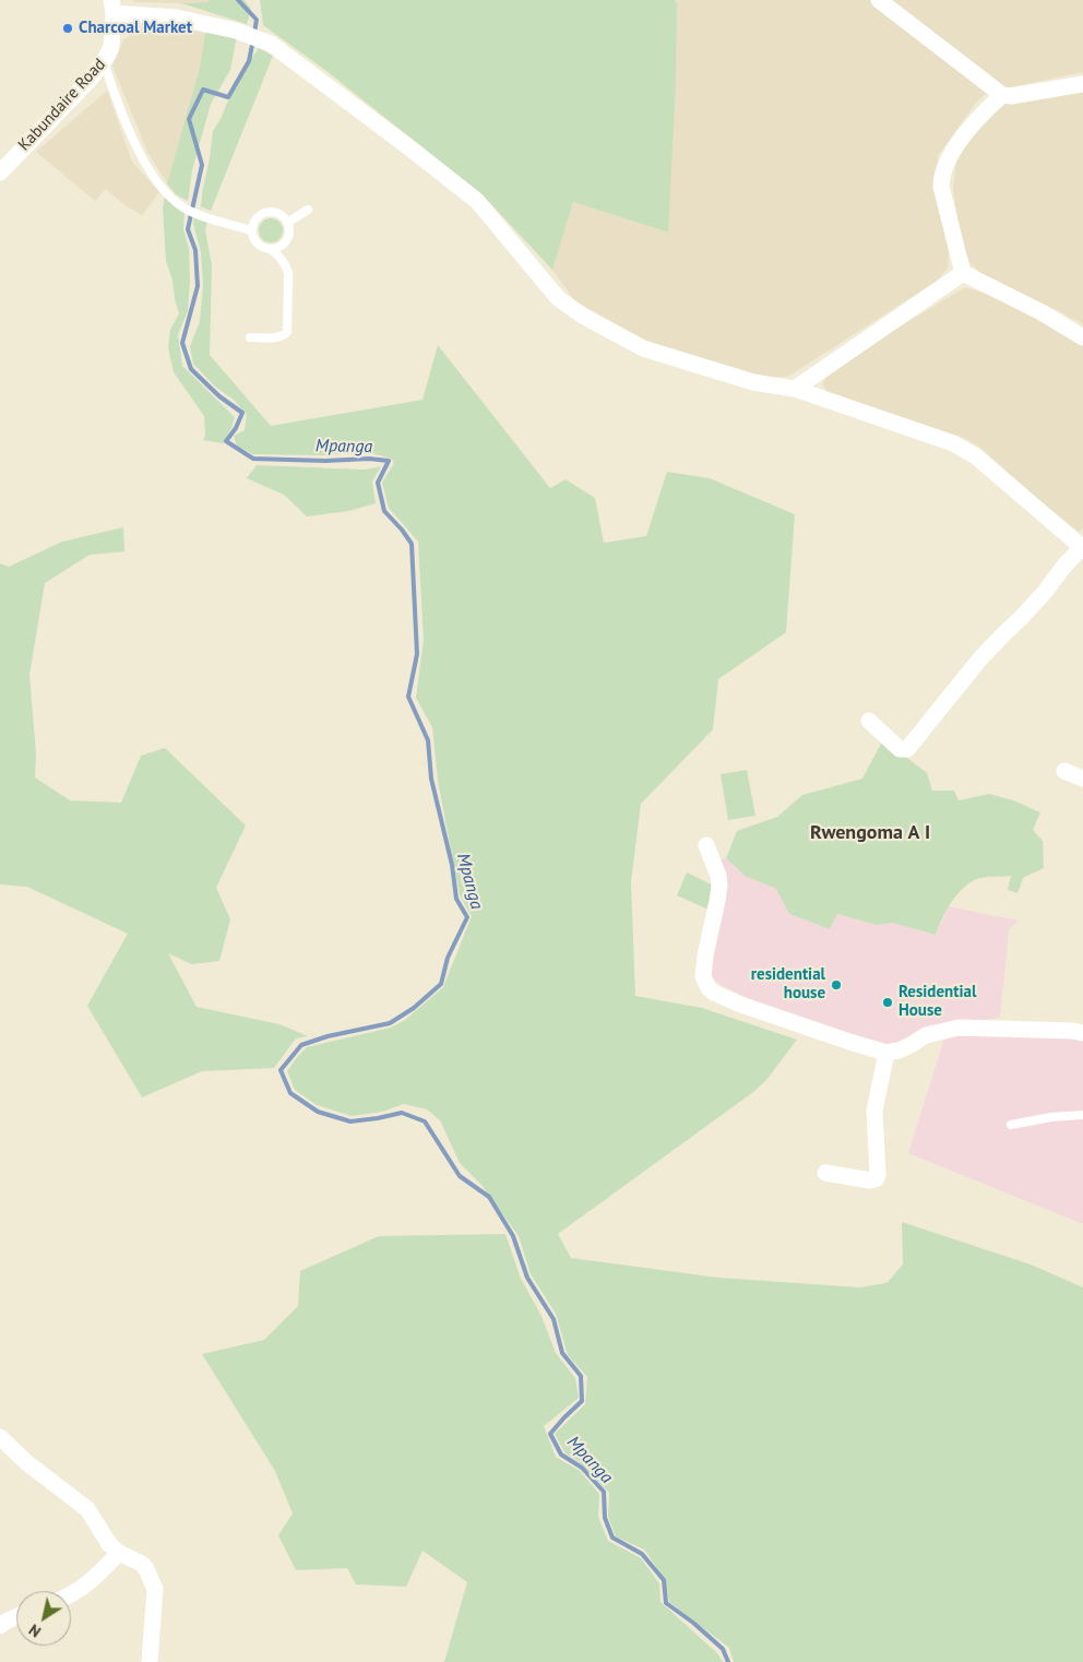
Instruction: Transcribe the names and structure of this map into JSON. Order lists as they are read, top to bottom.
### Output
{
  "streets": {
    "street": ["Kabundaire Road"]
  },
  "districts": ["Rwengoma A I"],
  "water": ["Mpanga"],
  "places": ["Charcoal Market", "residential house", "Residential House"],
  "north": "bottom left"
}
